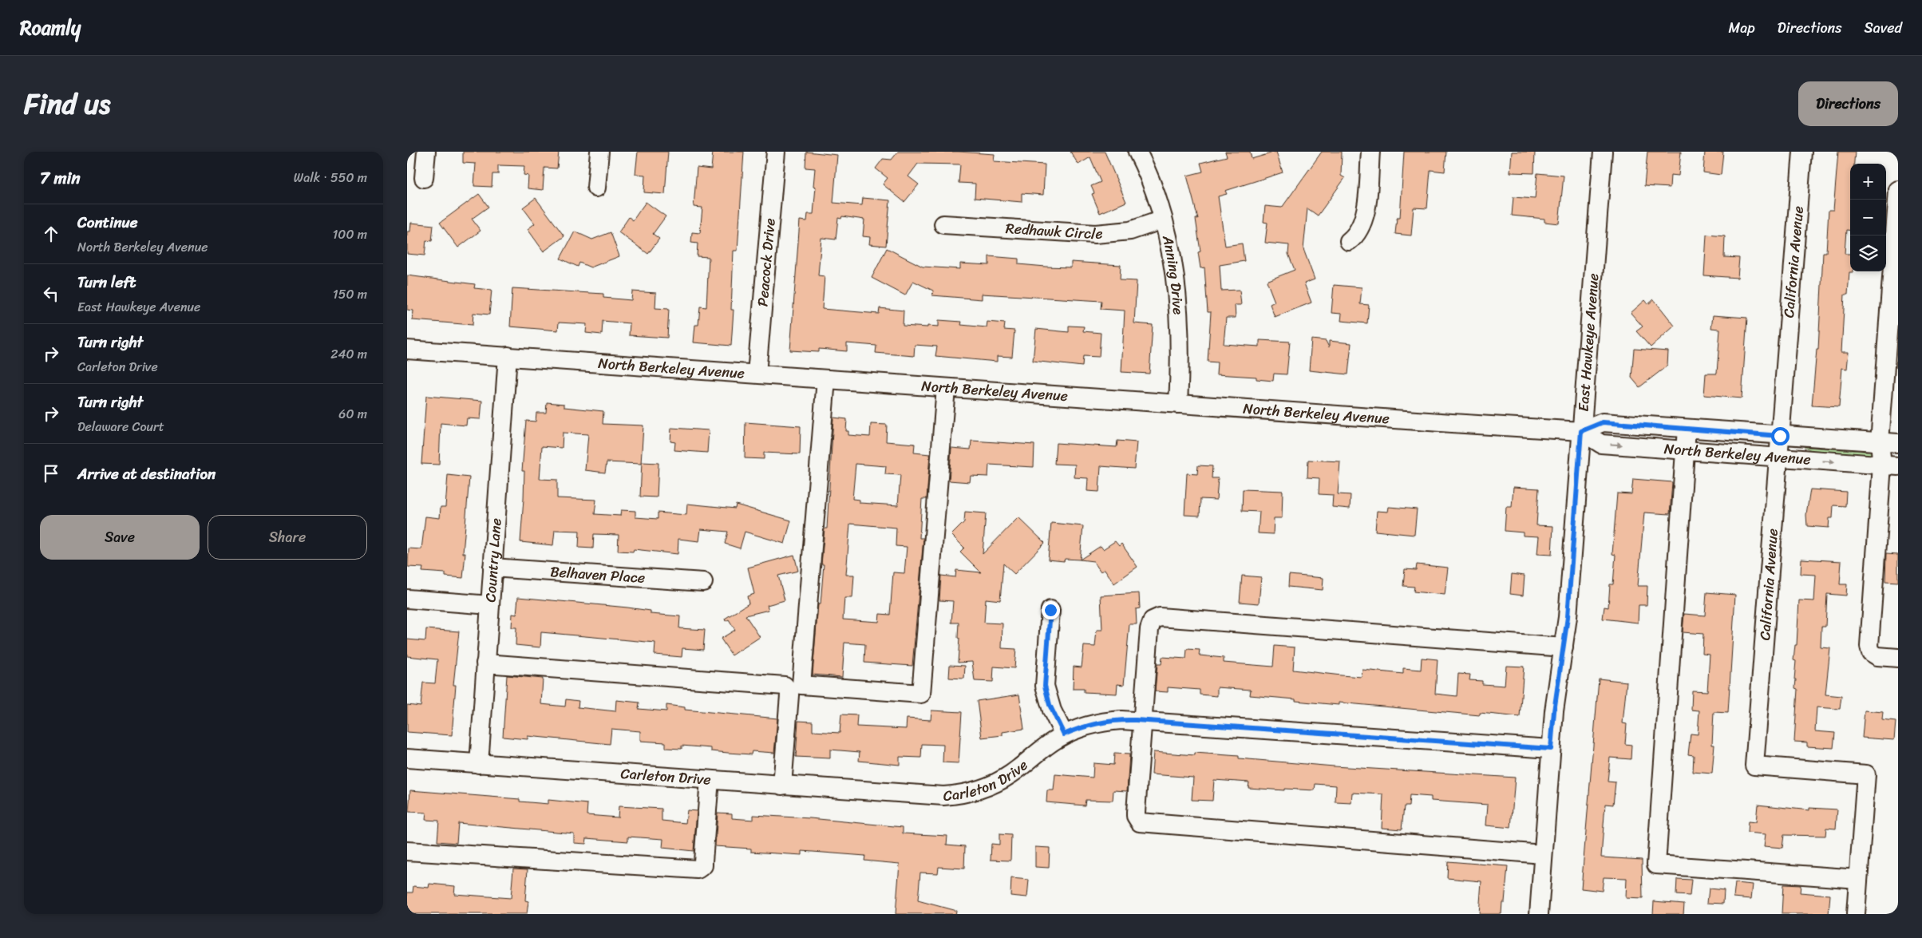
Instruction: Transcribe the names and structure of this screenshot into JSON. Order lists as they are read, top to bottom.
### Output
{
  "streets": {
    "street": [
      "Redhawk Circle",
      "California Avenue",
      "Peacock Drive",
      "Anning Drive",
      "East Hawkeye Avenue",
      "North Berkeley Avenue",
      "Country Lane",
      "Belhaven Place",
      "Carleton Drive"
    ]
  },
  "crossings": [
    ["Redhawk Circle", "Anning Drive"],
    ["California Avenue", "North Berkeley Avenue"],
    ["Peacock Drive", "North Berkeley Avenue"],
    ["Anning Drive", "North Berkeley Avenue"],
    ["East Hawkeye Avenue", "North Berkeley Avenue"],
    ["East Hawkeye Avenue", "Carleton Drive"],
    ["North Berkeley Avenue", "Country Lane"],
    ["Country Lane", "Belhaven Place"],
    ["Country Lane", "Carleton Drive"]
  ],
  "page": {
    "header": "Roamly",
    "nav": ["Map", "Directions", "Saved"],
    "title": "Find us",
    "buttons": [
      "Directions",
      ["Save", "Share"]
    ],
    "heading": ["7 min", "Walk · 550 m"],
    "map_buttons": ["+", "−"],
    "list": [
      ["Continue", "North Berkeley Avenue", "100 m"],
      ["Turn left", "East Hawkeye Avenue", "150 m"],
      ["Turn right", "Carleton Drive", "240 m"],
      ["Turn right", "Delaware Court", "60 m"],
      "Arrive at destination"
    ]
  }
}
